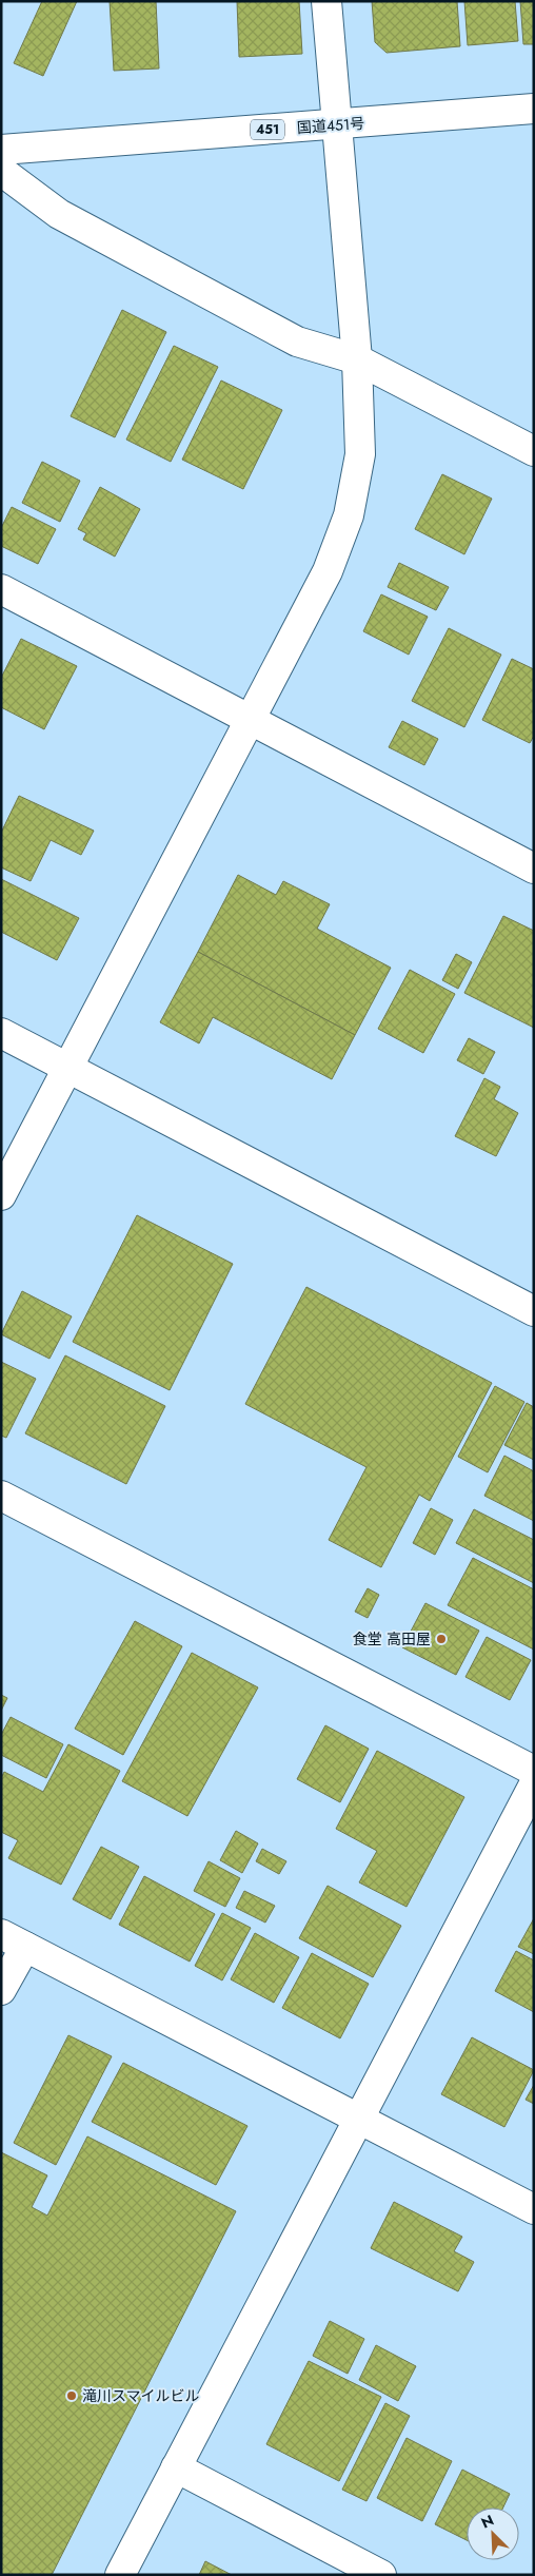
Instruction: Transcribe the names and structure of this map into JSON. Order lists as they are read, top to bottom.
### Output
{
  "streets": {
    "main road": ["国道451号", "451"]
  },
  "places": ["食堂 高田屋", "滝川スマイルビル"],
  "north": "top left"
}
